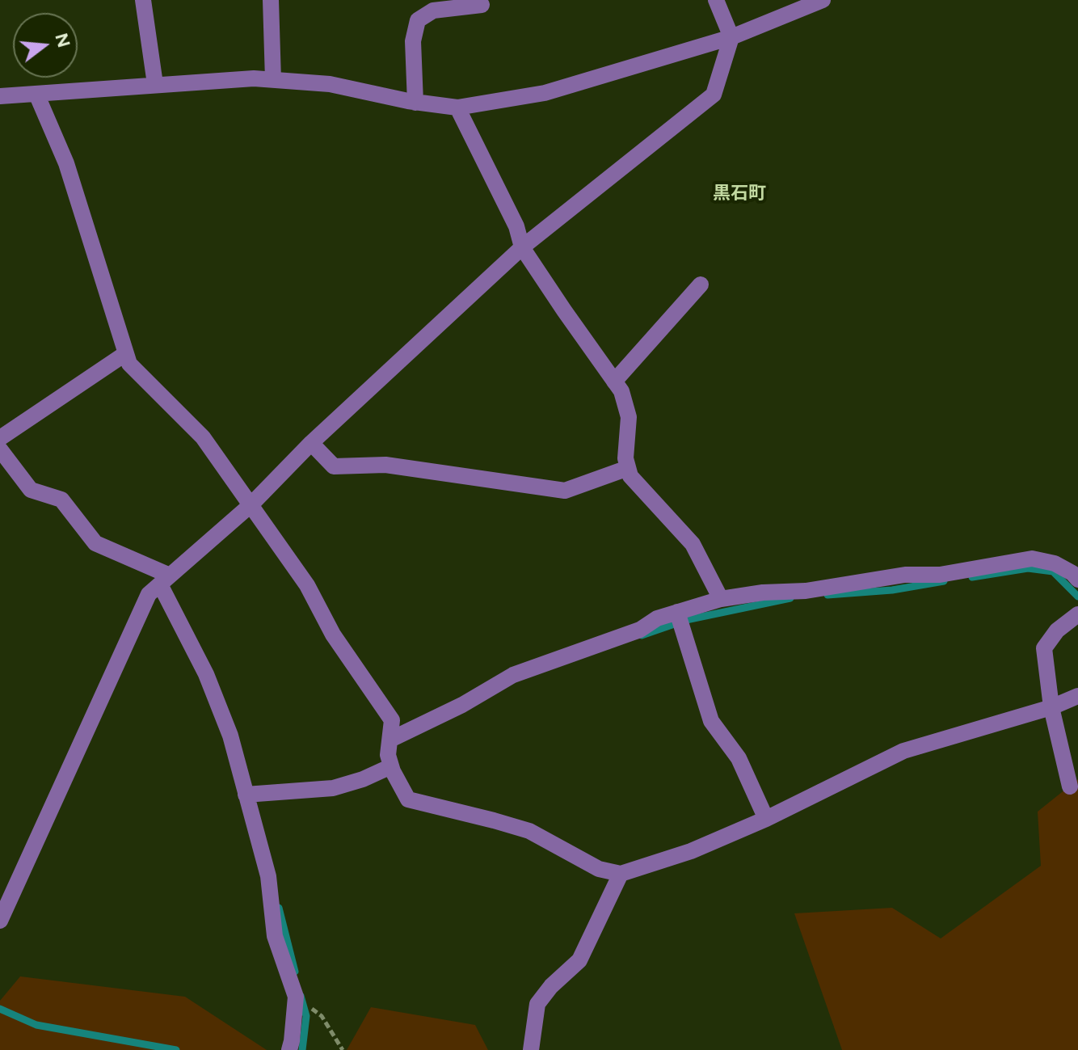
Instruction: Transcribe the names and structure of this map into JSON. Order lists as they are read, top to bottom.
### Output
{
  "districts": ["黒石町"],
  "north": "right"
}
